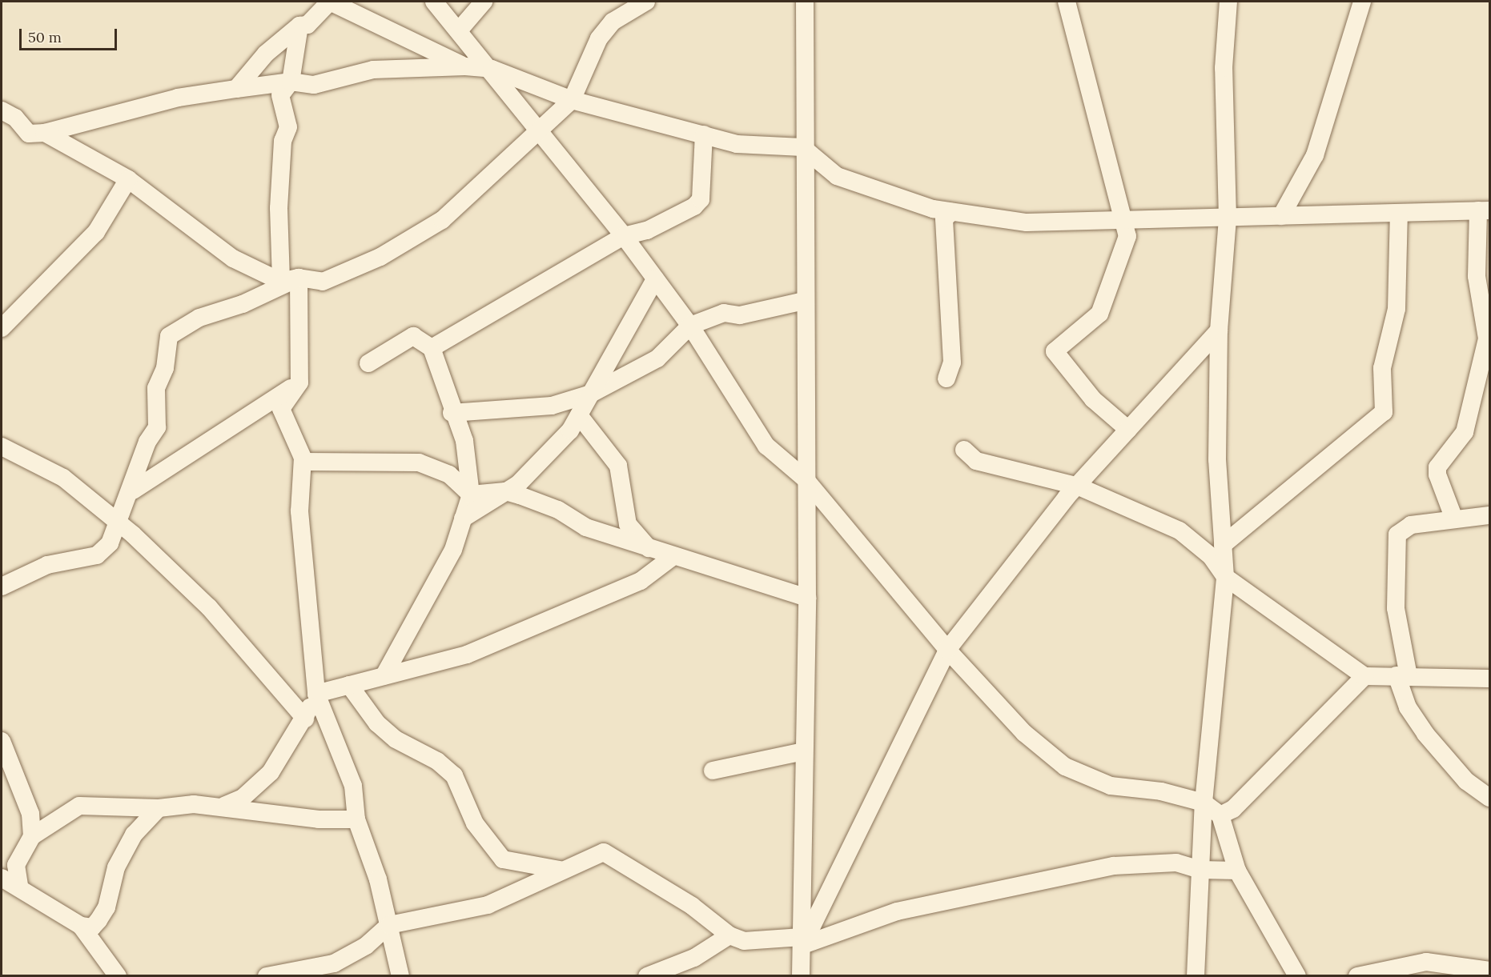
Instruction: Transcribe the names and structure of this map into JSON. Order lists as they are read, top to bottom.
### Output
{
  "scale_bar": "50 m"
}
